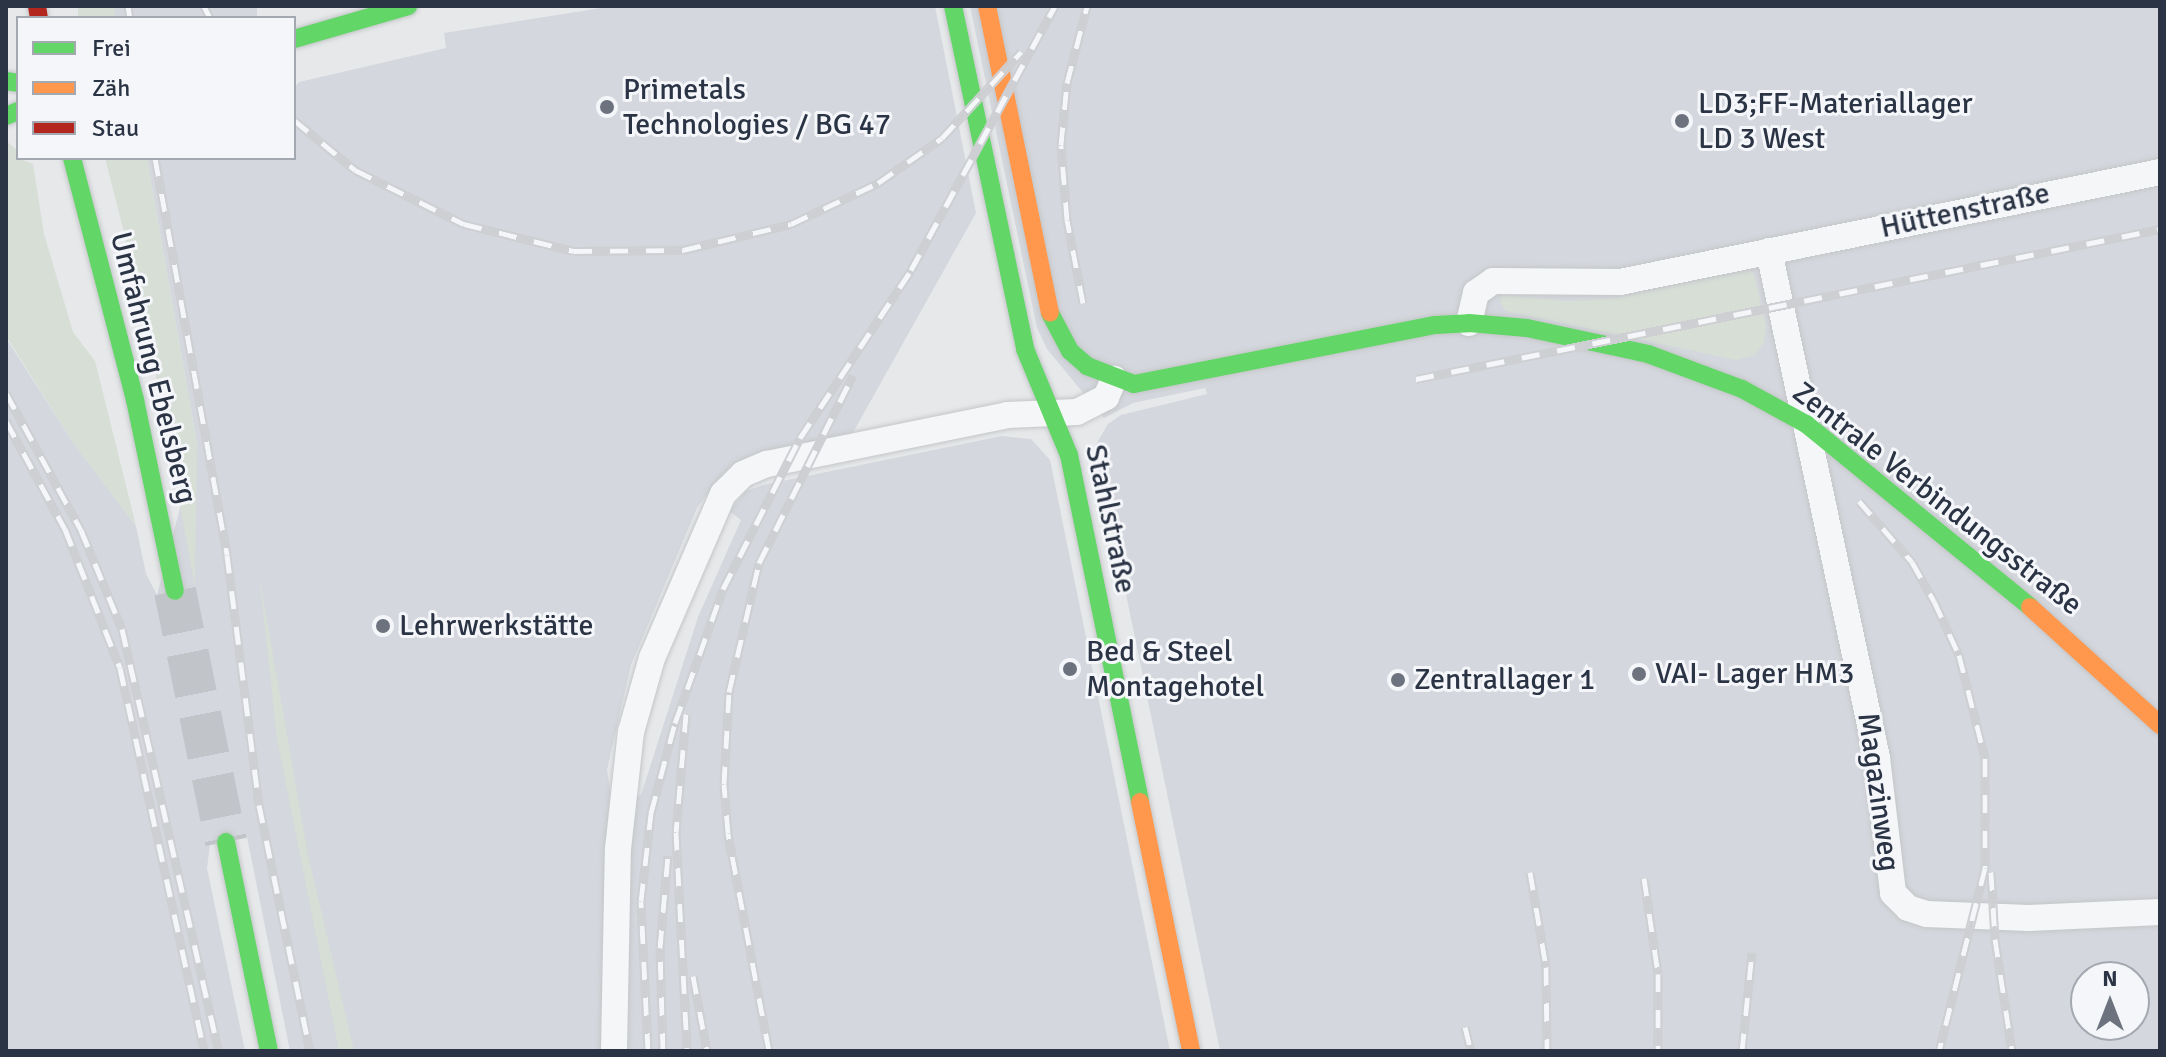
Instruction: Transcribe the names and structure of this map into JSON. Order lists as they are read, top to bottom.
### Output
{
  "streets": {
    "street": [
      "Hüttenstraße",
      "Umfahrung Ebelsberg",
      "Zentrale Verbindungsstraße",
      "Stahlstraße",
      "Magazinweg"
    ]
  },
  "crossings": [
    ["Hüttenstraße", "Zentrale Verbindungsstraße"],
    ["Zentrale Verbindungsstraße", "Magazinweg"]
  ],
  "places": [
    "Primetals Technologies / BG 47",
    "LD3;FF-Materiallager LD 3 West",
    "Lehrwerkstätte",
    "Bed & Steel Montagehotel",
    "VAI- Lager HM3",
    "Zentrallager 1"
  ],
  "legend": ["Frei", "Zäh", "Stau"],
  "north": "top"
}
